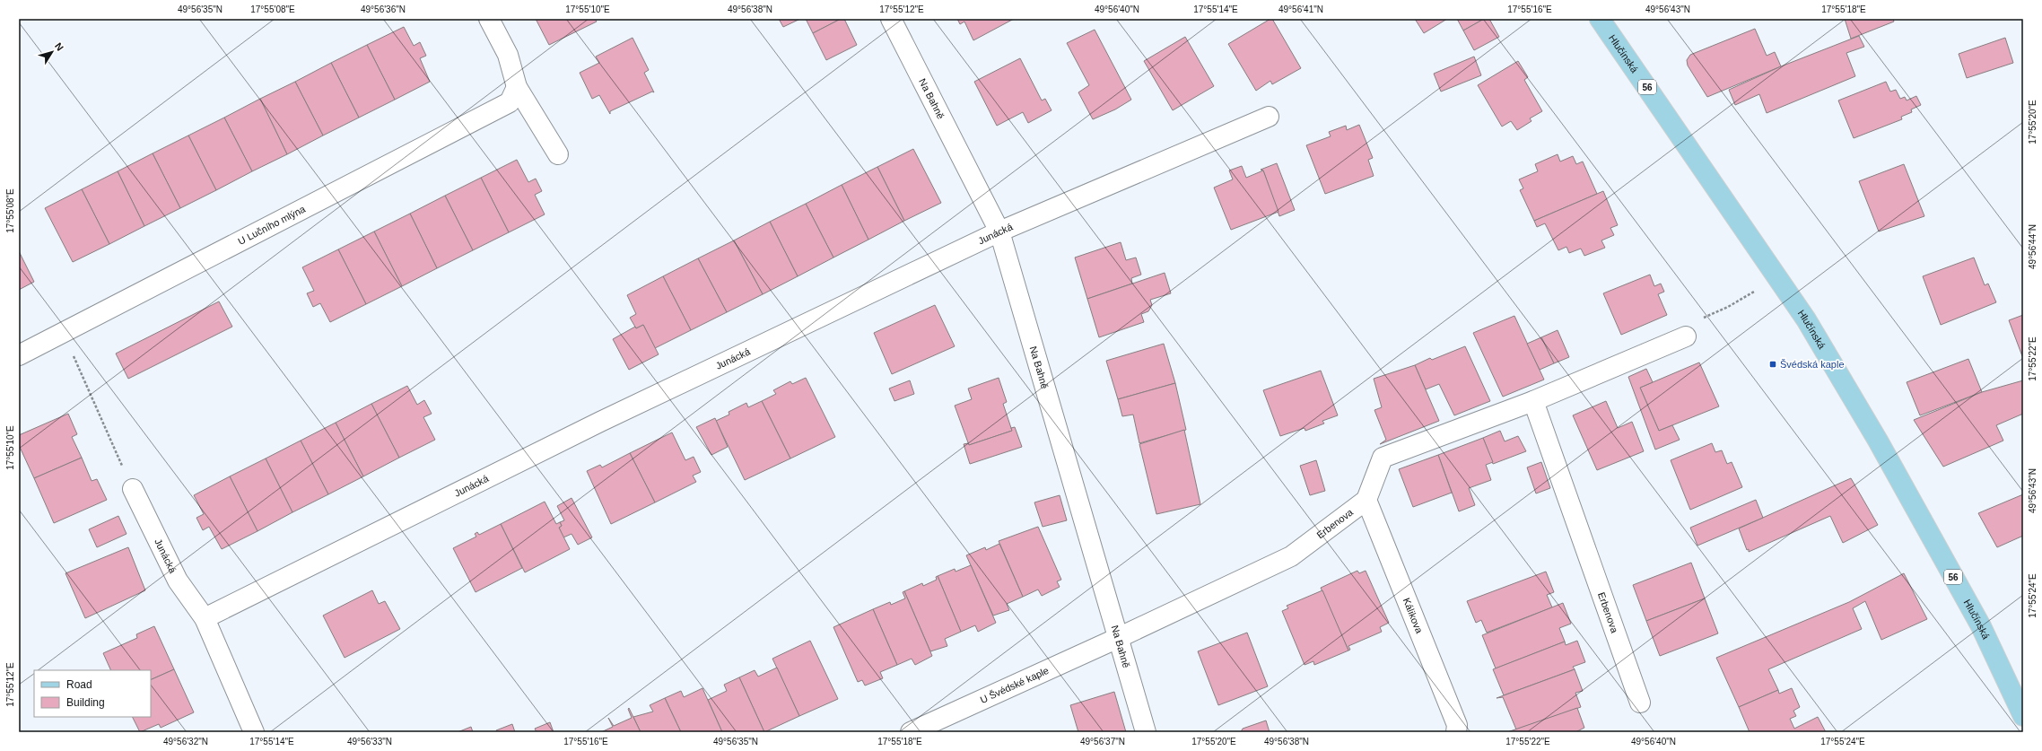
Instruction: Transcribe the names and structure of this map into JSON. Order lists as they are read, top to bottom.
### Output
{
  "streets": {
    "main road": ["Hlučínská", "56"],
    "street": [
      "Na Bahně",
      "U Lučního mlýna",
      "Junácká",
      "Erbenova",
      "Kálikova",
      "U Švédské kaple"
    ]
  },
  "crossings": [
    ["Na Bahně", "Junácká"],
    ["Na Bahně", "Erbenova"],
    ["Na Bahně", "U Švédské kaple"],
    ["Erbenova", "Kálikova"],
    ["Erbenova", "U Švédské kaple"]
  ],
  "places": {
    "transit": ["Švédská kaple"]
  },
  "legend": ["Road", "Building"],
  "north": "top right",
  "coordinates": [
    "49°56'35\"N",
    "17°55'08\"E",
    "49°56'36\"N",
    "17°55'10\"E",
    "49°56'38\"N",
    "17°55'12\"E",
    "49°56'40\"N",
    "17°55'14\"E",
    "49°56'41\"N",
    "17°55'16\"E",
    "49°56'43\"N",
    "17°55'18\"E",
    "17°55'20\"E",
    "49°56'44\"N",
    "17°55'22\"E",
    "17°55'24\"E",
    "49°56'32\"N",
    "49°56'33\"N",
    "49°56'37\"N"
  ]
}
